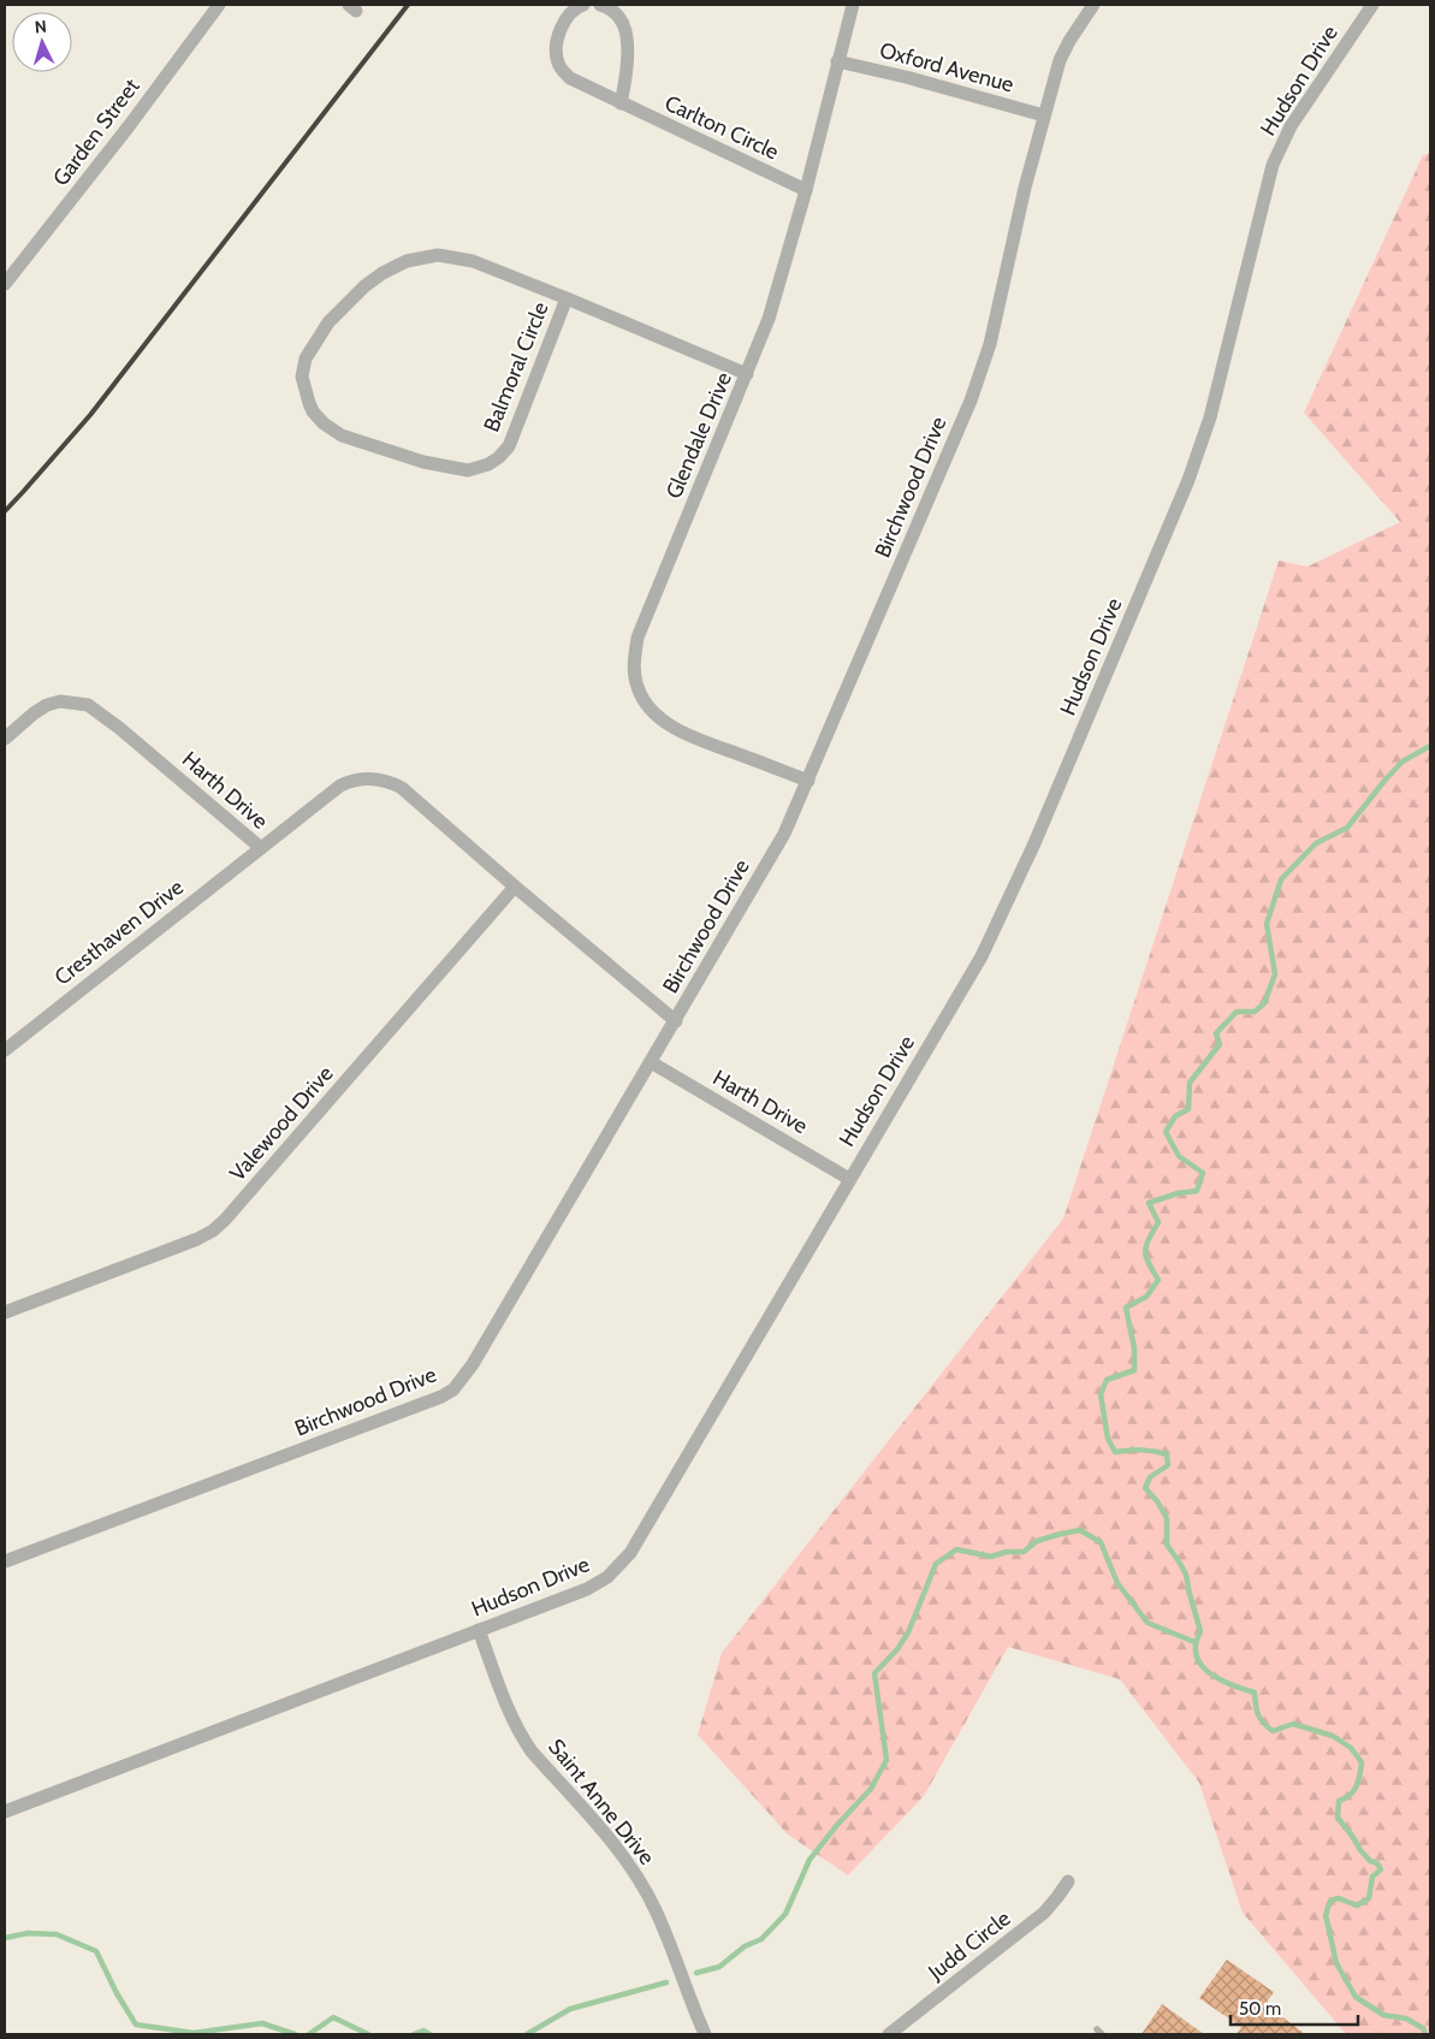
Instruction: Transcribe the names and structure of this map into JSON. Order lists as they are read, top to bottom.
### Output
{
  "streets": {
    "street": [
      "Oxford Avenue",
      "Hudson Drive",
      "Carlton Circle",
      "Garden Street",
      "Balmoral Circle",
      "Glendale Drive",
      "Birchwood Drive",
      "Harth Drive",
      "Cresthaven Drive",
      "Valewood Drive",
      "Saint Anne Drive",
      "Judd Circle"
    ]
  },
  "crossings": [
    ["Oxford Avenue", "Glendale Drive"],
    ["Oxford Avenue", "Birchwood Drive"],
    ["Hudson Drive", "Harth Drive"],
    ["Hudson Drive", "Saint Anne Drive"],
    ["Carlton Circle", "Glendale Drive"],
    ["Balmoral Circle", "Glendale Drive"],
    ["Glendale Drive", "Birchwood Drive"],
    ["Birchwood Drive", "Harth Drive"],
    ["Harth Drive", "Cresthaven Drive"],
    ["Harth Drive", "Valewood Drive"]
  ],
  "scale_bar": "50 m",
  "north": "top"
}
